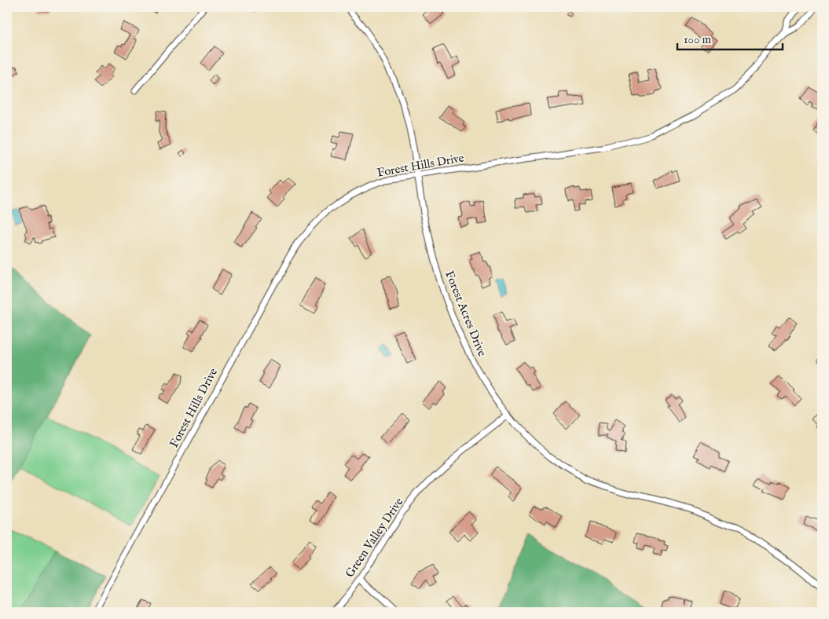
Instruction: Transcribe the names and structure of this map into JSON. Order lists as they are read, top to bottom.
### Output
{
  "streets": {
    "street": ["Forest Hills Drive", "Forest Acres Drive", "Green Valley Drive"]
  },
  "crossings": [
    ["Forest Hills Drive", "Forest Acres Drive"],
    ["Forest Acres Drive", "Green Valley Drive"]
  ],
  "scale_bar": "100 m"
}
